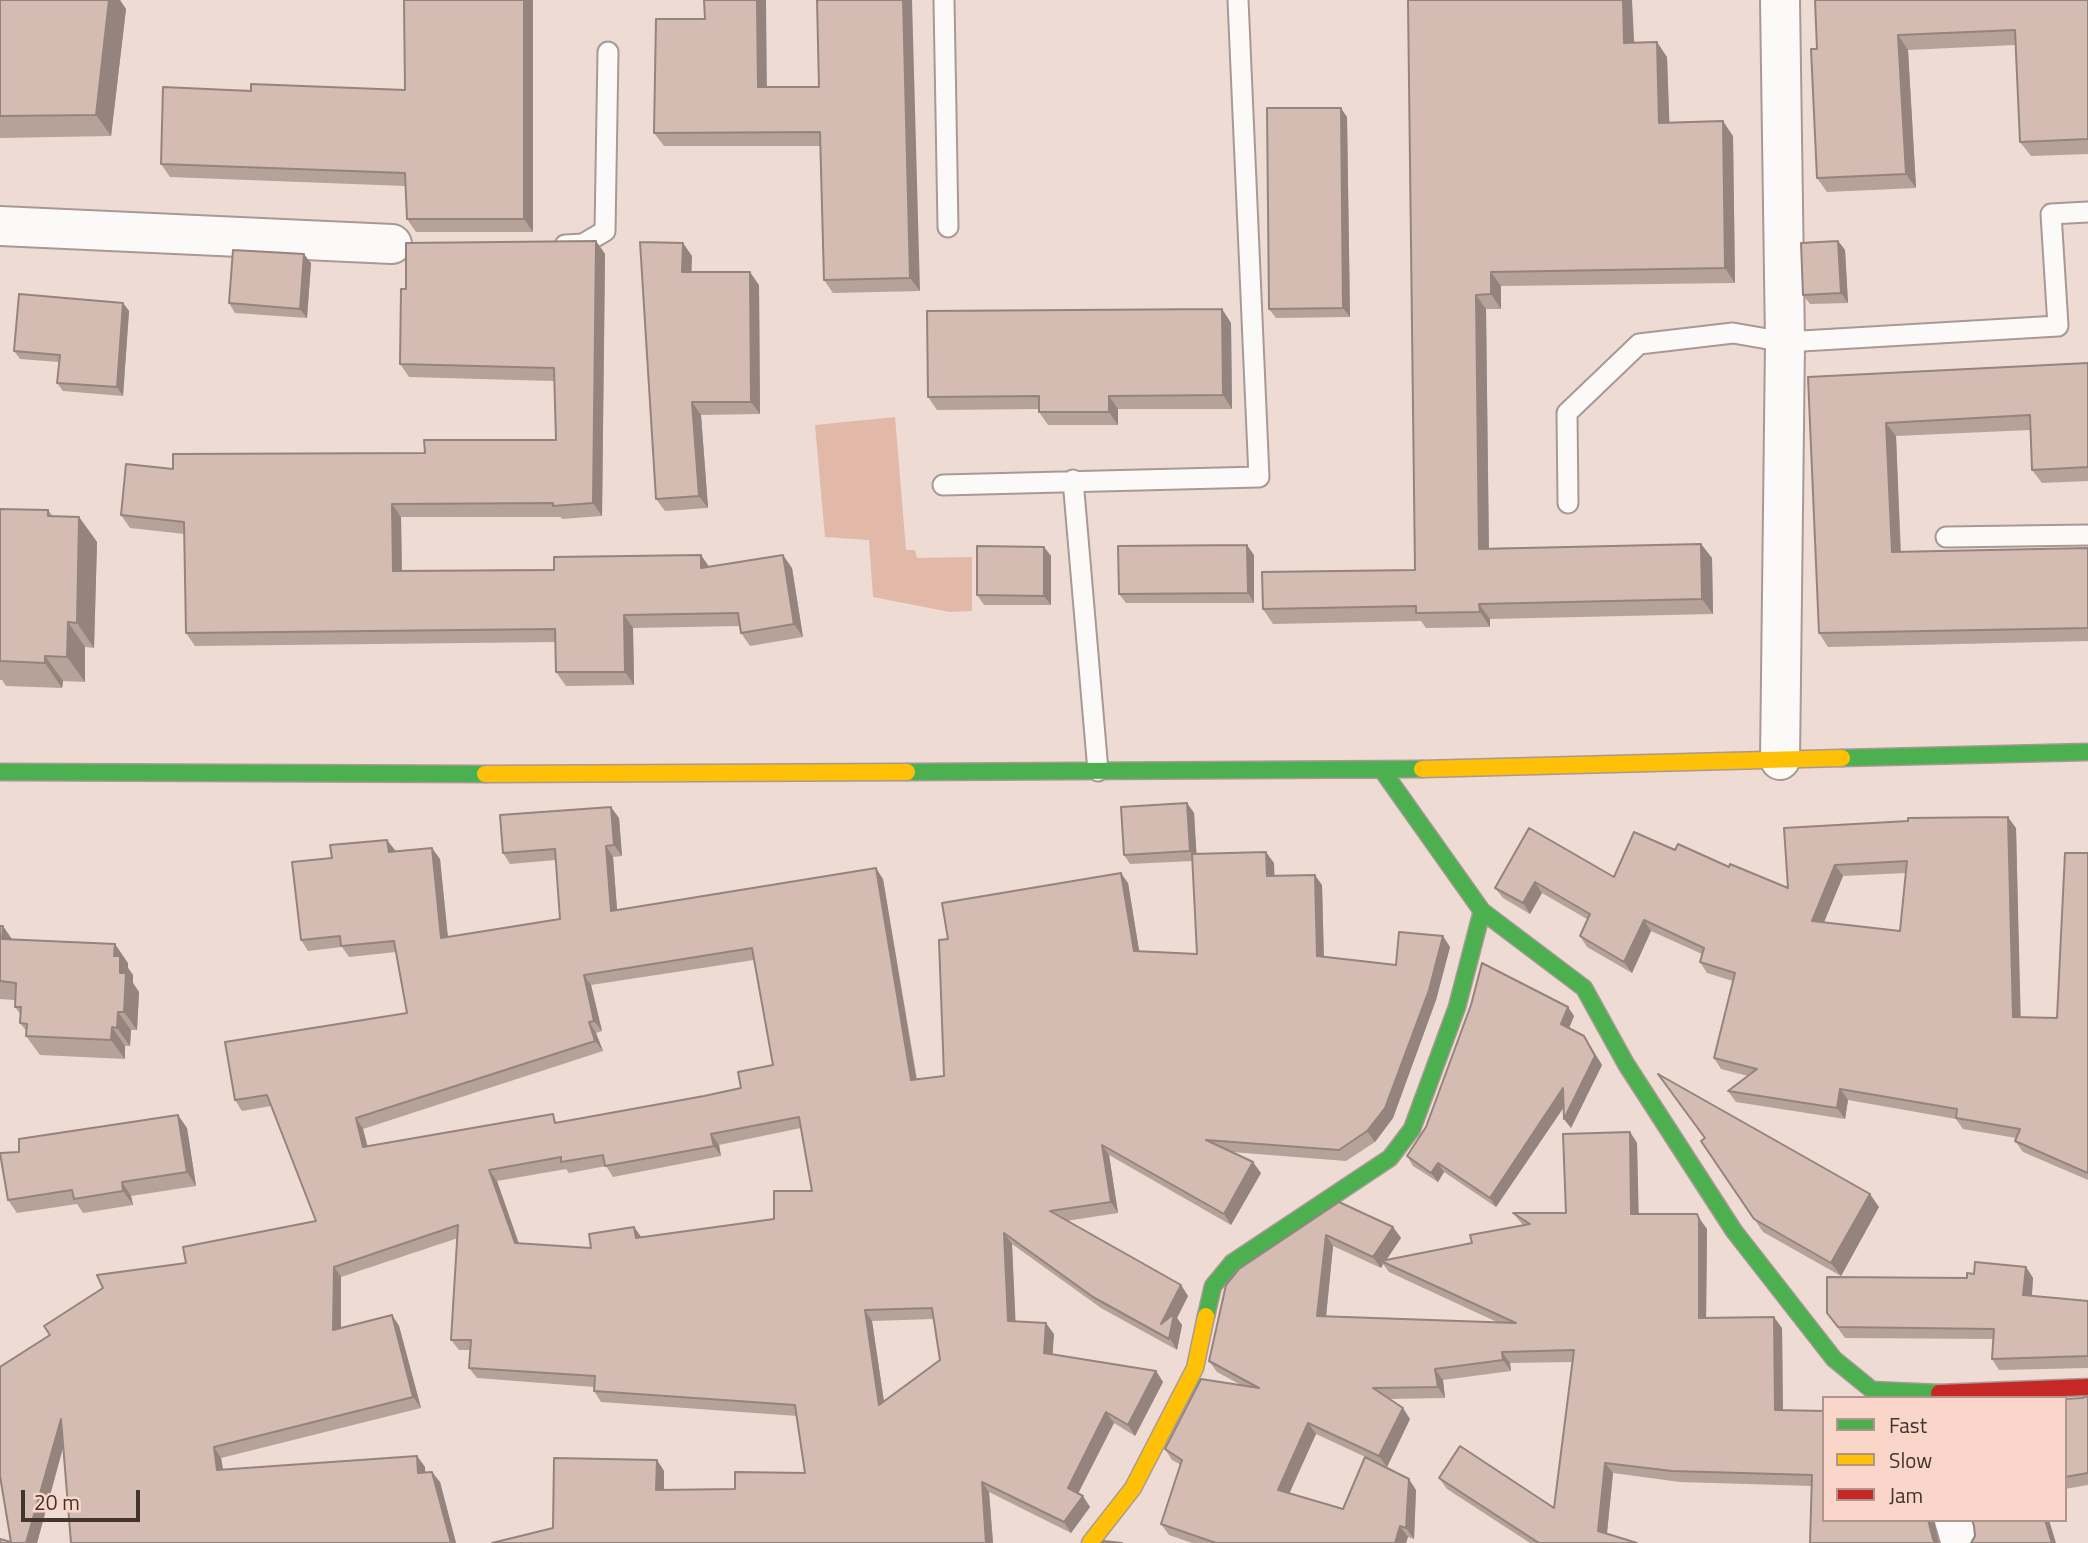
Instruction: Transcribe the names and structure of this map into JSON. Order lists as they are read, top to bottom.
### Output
{
  "legend": ["Fast", "Slow", "Jam"],
  "scale_bar": "20 m"
}
